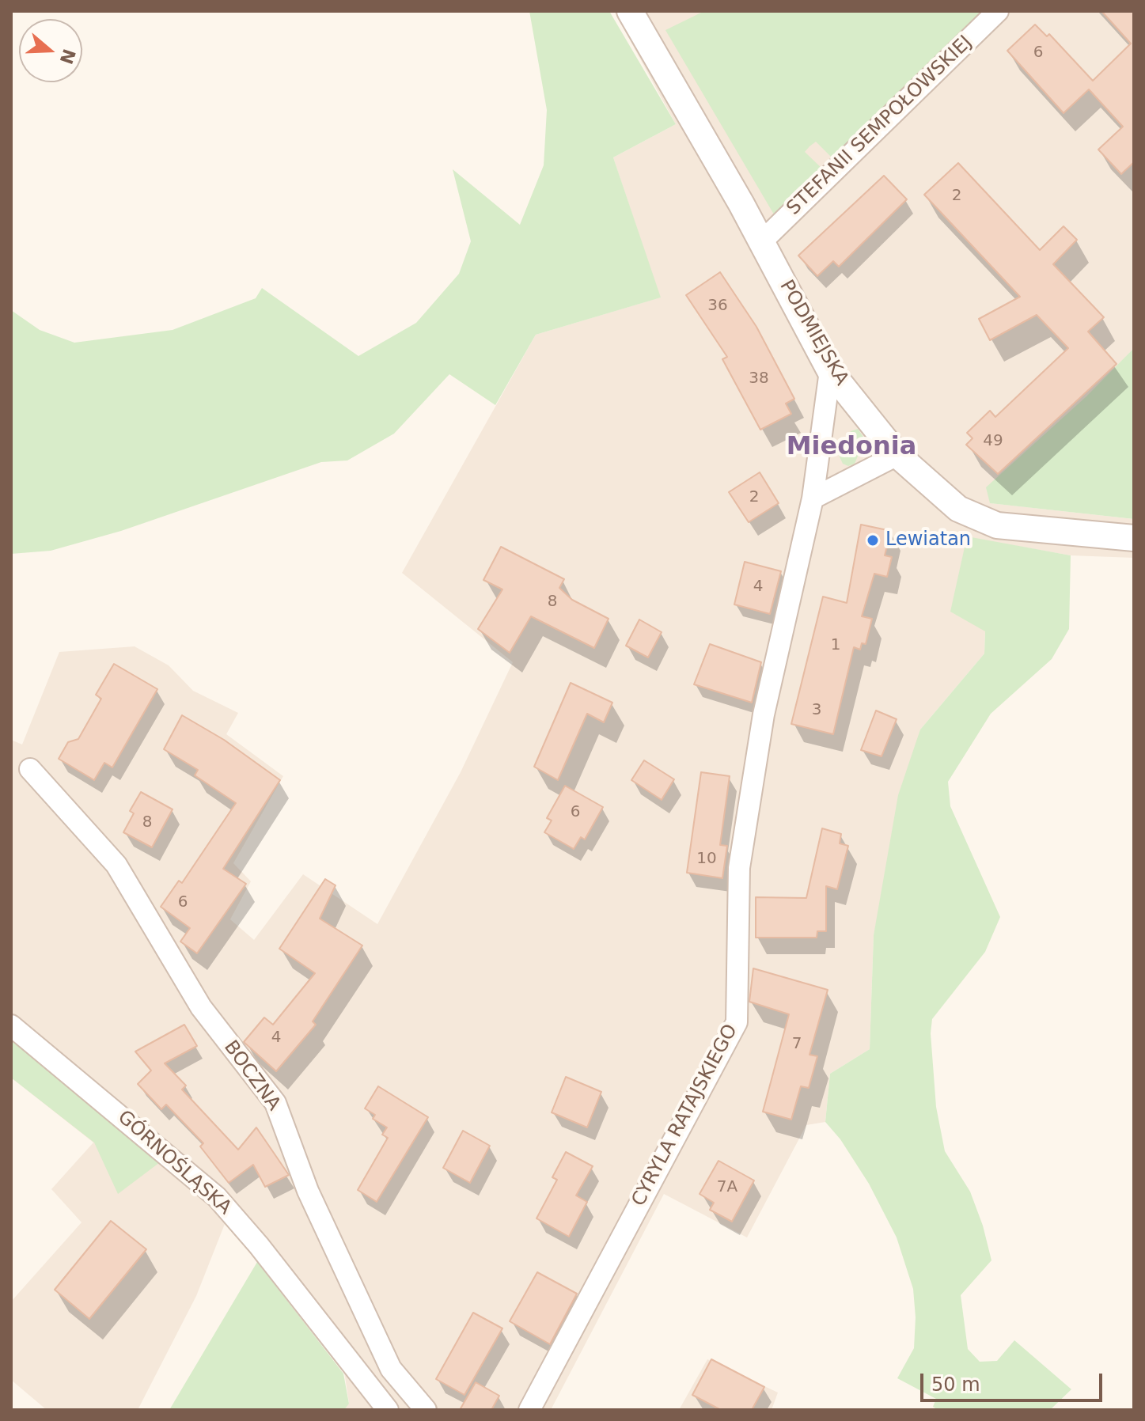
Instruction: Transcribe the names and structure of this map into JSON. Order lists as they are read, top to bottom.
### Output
{
  "streets": {
    "street": [
      "STEFANII SEMPOŁOWSKIEJ",
      "PODMIEJSKA",
      "BOCZNA",
      "CYRYLA RATAJSKIEGO",
      "GÓRNOŚLĄSKA"
    ]
  },
  "crossings": [
    ["STEFANII SEMPOŁOWSKIEJ", "PODMIEJSKA"],
    ["PODMIEJSKA", "CYRYLA RATAJSKIEGO"]
  ],
  "districts": ["Miedonia"],
  "places": ["Lewiatan"],
  "house_numbers": [
    "6",
    "2",
    "36",
    "38",
    "49",
    "2",
    "4",
    "8",
    "1",
    "3",
    "6",
    "8",
    "10",
    "6",
    "4",
    "7",
    "7A"
  ],
  "scale_bar": "50 m",
  "north": "right"
}
